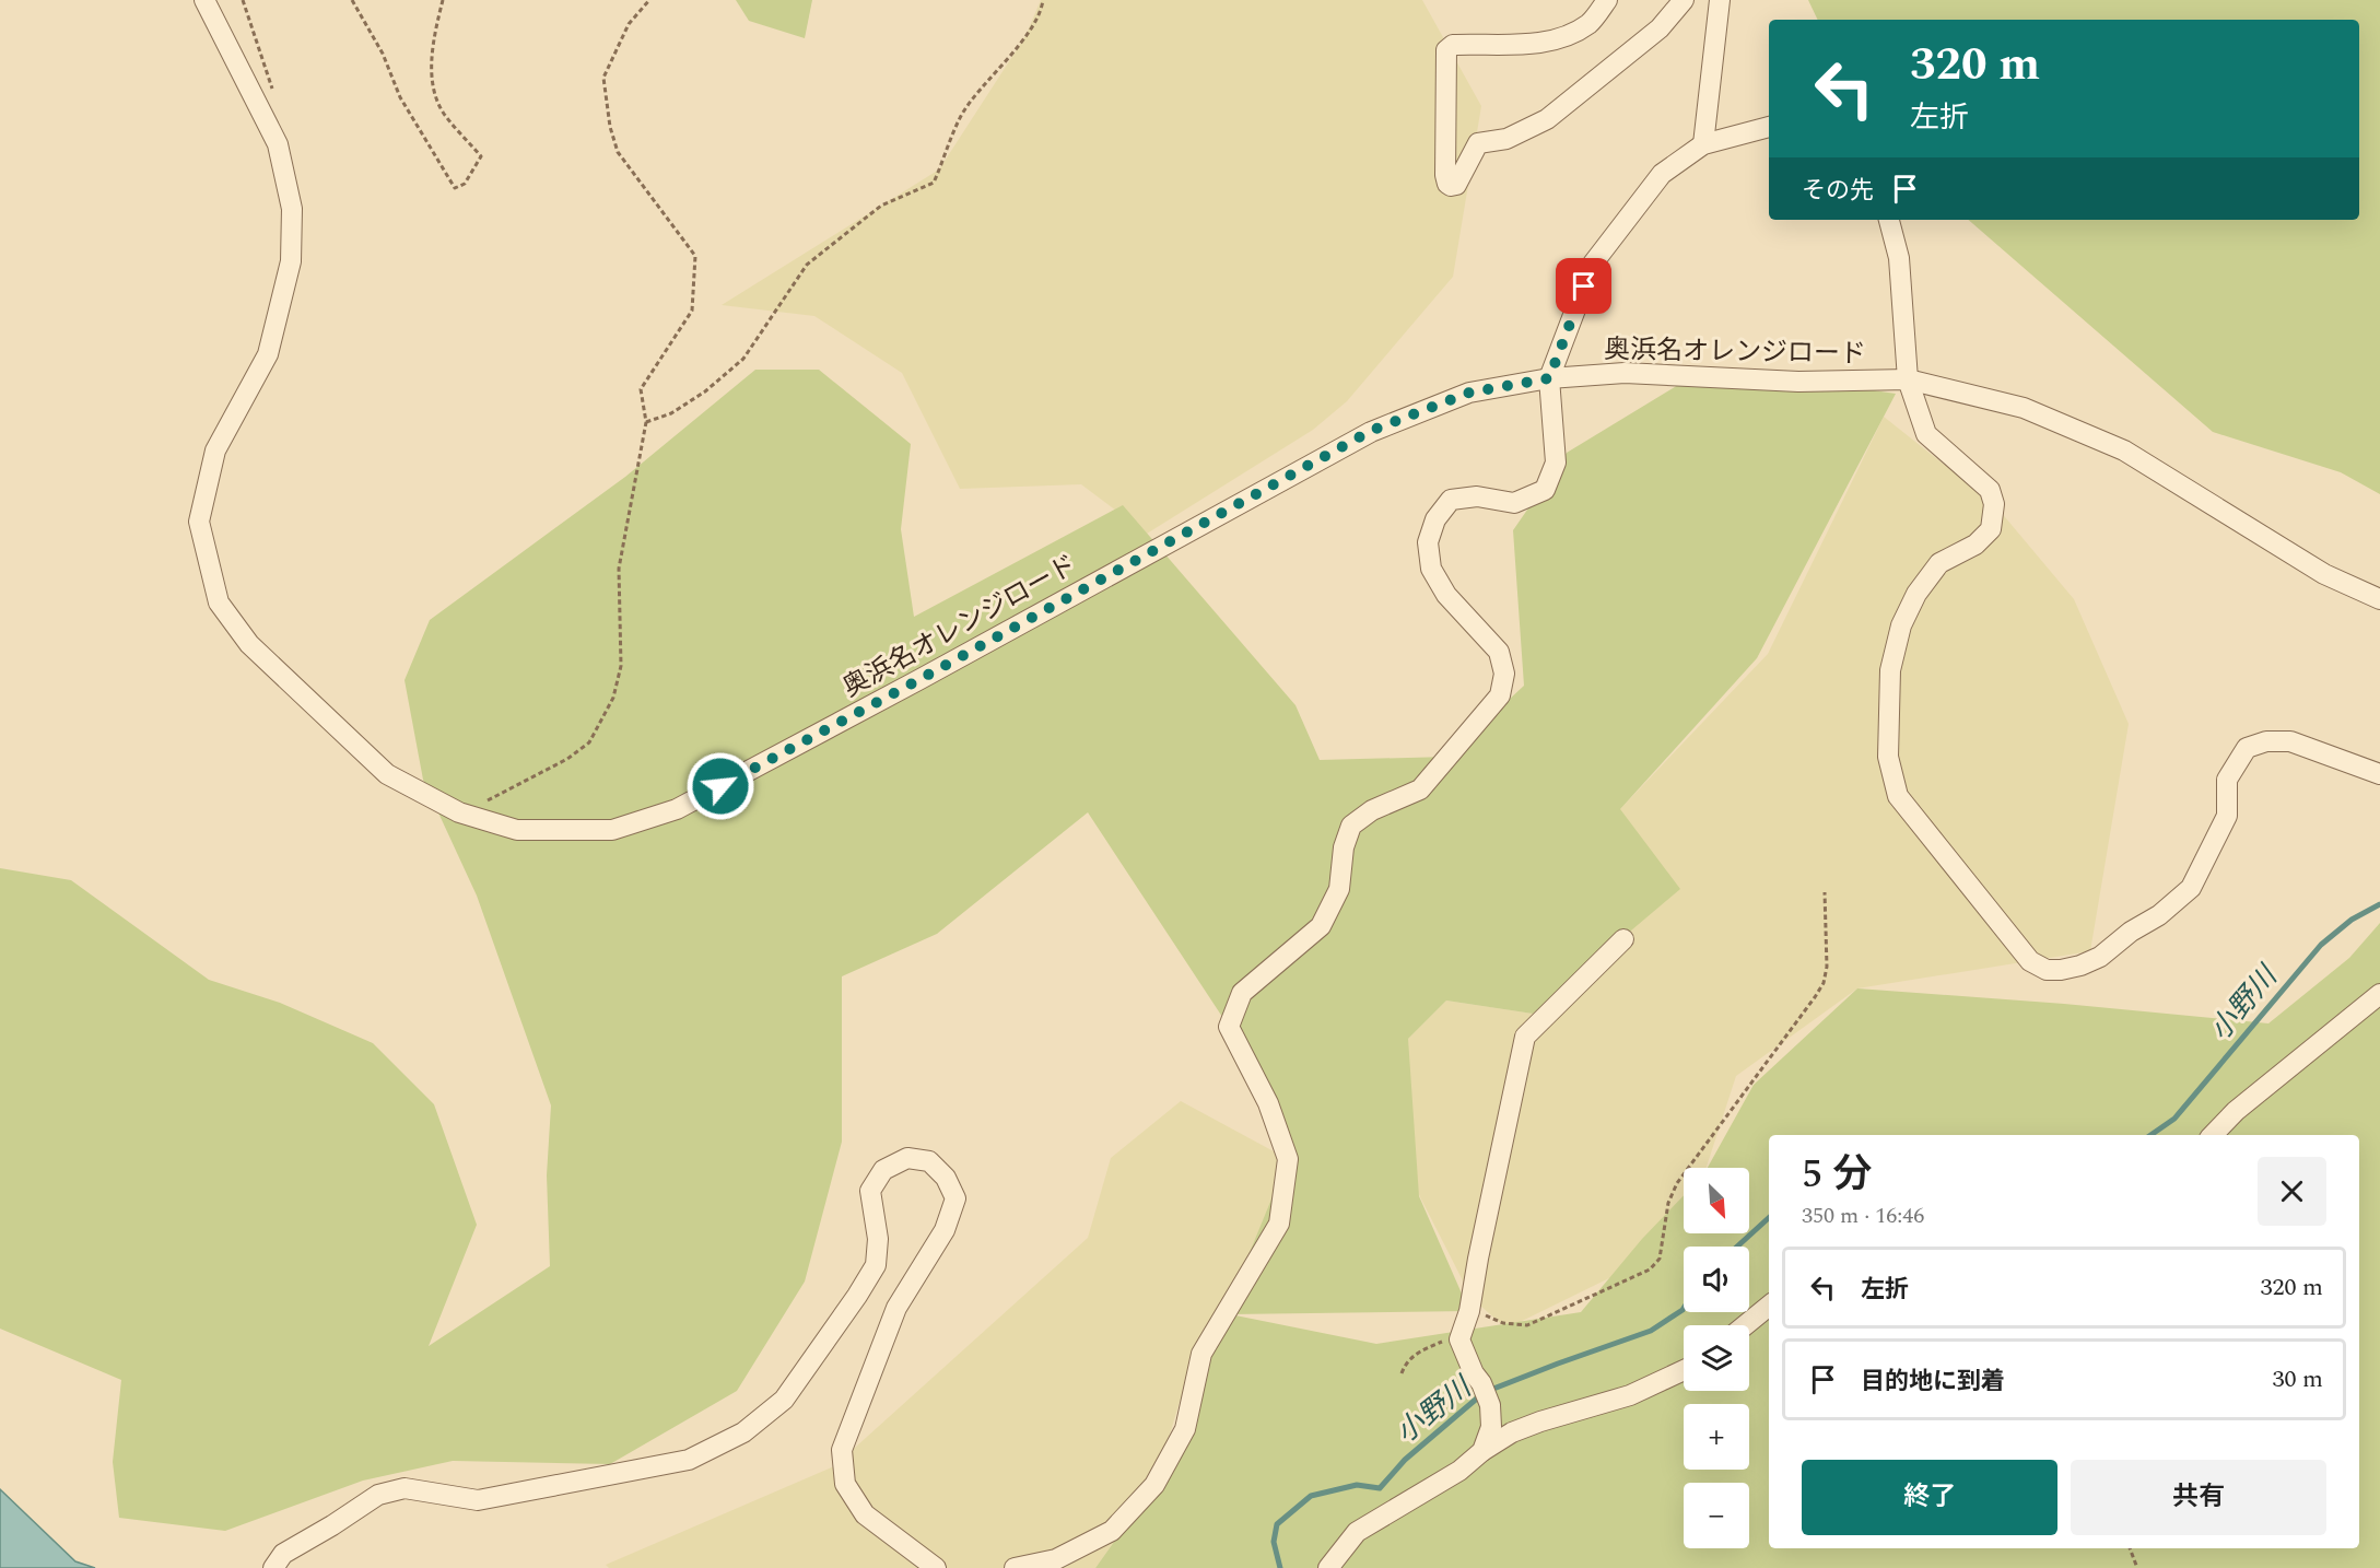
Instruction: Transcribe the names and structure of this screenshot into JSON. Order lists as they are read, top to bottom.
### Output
{
  "streets": {
    "street": ["奥浜名オレンジロード"]
  },
  "water": ["小野川"],
  "north": "bottom right",
  "page": {
    "turn": ["320 m", "左折"],
    "then": "その先",
    "heading": ["5 分", "350 m · 16:46"],
    "map_buttons": ["+", "−"],
    "list": [
      {
        "name": "左折",
        "value": "320 m"
      },
      {
        "name": "目的地に到着",
        "value": "30 m"
      }
    ],
    "buttons": ["終了", "共有"]
  }
}
